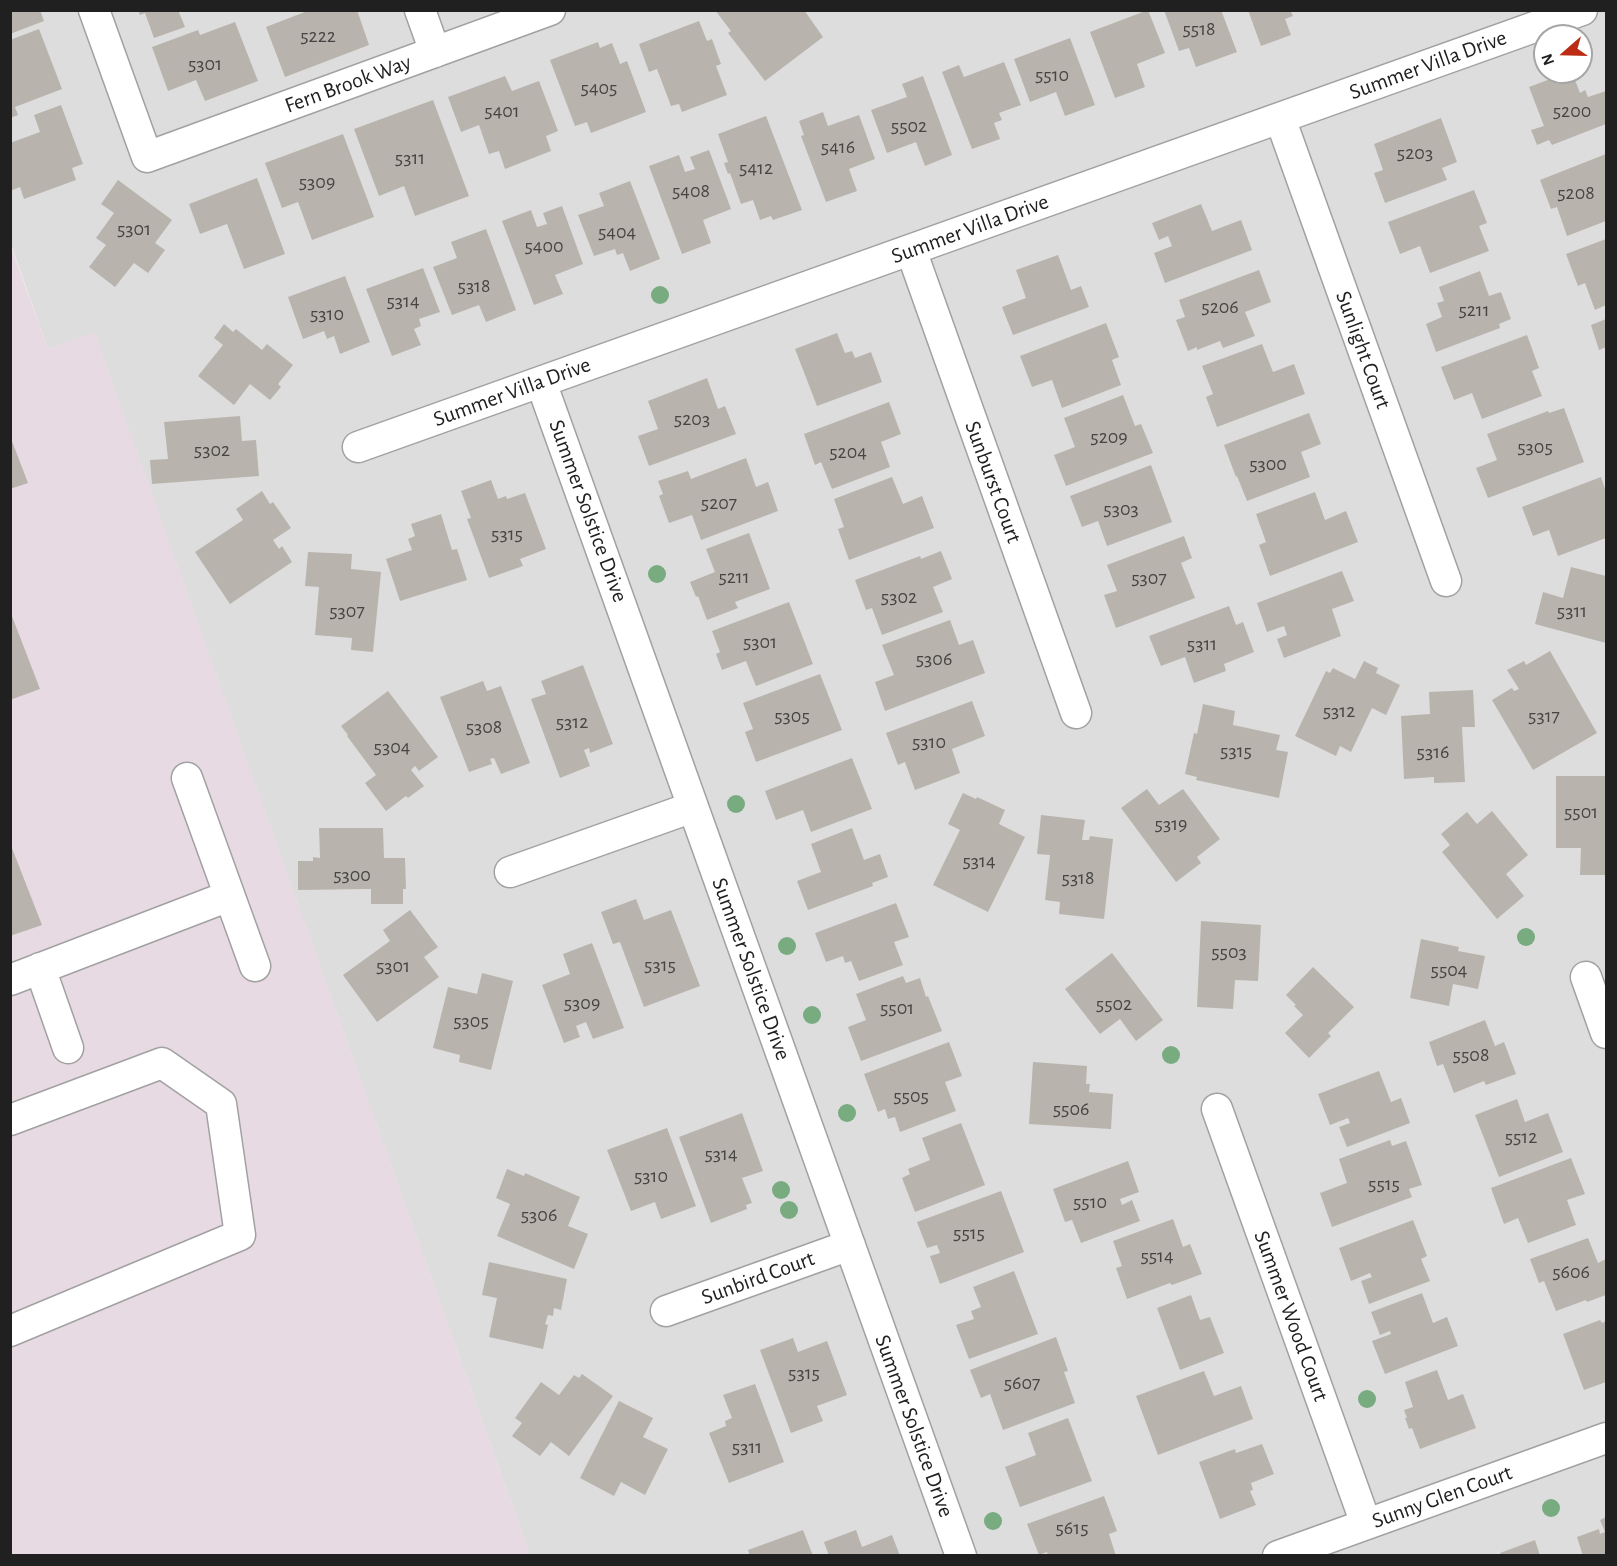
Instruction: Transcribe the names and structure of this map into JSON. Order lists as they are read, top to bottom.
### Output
{
  "streets": {
    "street": [
      "Summer Villa Drive",
      "Fern Brook Way",
      "Sunlight Court",
      "Sunburst Court",
      "Summer Solstice Drive",
      "Sunbird Court",
      "Summer Wood Court",
      "Sunny Glen Court"
    ]
  },
  "crossings": [
    ["Summer Villa Drive", "Sunlight Court"],
    ["Summer Villa Drive", "Sunburst Court"],
    ["Summer Villa Drive", "Summer Solstice Drive"],
    ["Summer Solstice Drive", "Sunbird Court"],
    ["Summer Wood Court", "Sunny Glen Court"]
  ],
  "house_numbers": [
    "5518",
    "5222",
    "5301",
    "5510",
    "5405",
    "5401",
    "5200",
    "5502",
    "5416",
    "5203",
    "5311",
    "5412",
    "5309",
    "5408",
    "5208",
    "5301",
    "5404",
    "5400",
    "5318",
    "5314",
    "5206",
    "5211",
    "5310",
    "5203",
    "5209",
    "5305",
    "5302",
    "5204",
    "5300",
    "5207",
    "5303",
    "5315",
    "5211",
    "5307",
    "5302",
    "5307",
    "5311",
    "5301",
    "5311",
    "5306",
    "5312",
    "5305",
    "5317",
    "5312",
    "5308",
    "5310",
    "5304",
    "5315",
    "5316",
    "5501",
    "5319",
    "5314",
    "5300",
    "5318",
    "5503",
    "5315",
    "5301",
    "5504",
    "5309",
    "5502",
    "5501",
    "5305",
    "5508",
    "5505",
    "5506",
    "5512",
    "5314",
    "5310",
    "5515",
    "5510",
    "5306",
    "5515",
    "5514",
    "5606",
    "5315",
    "5607",
    "5311",
    "5615"
  ],
  "north": "left"
}
